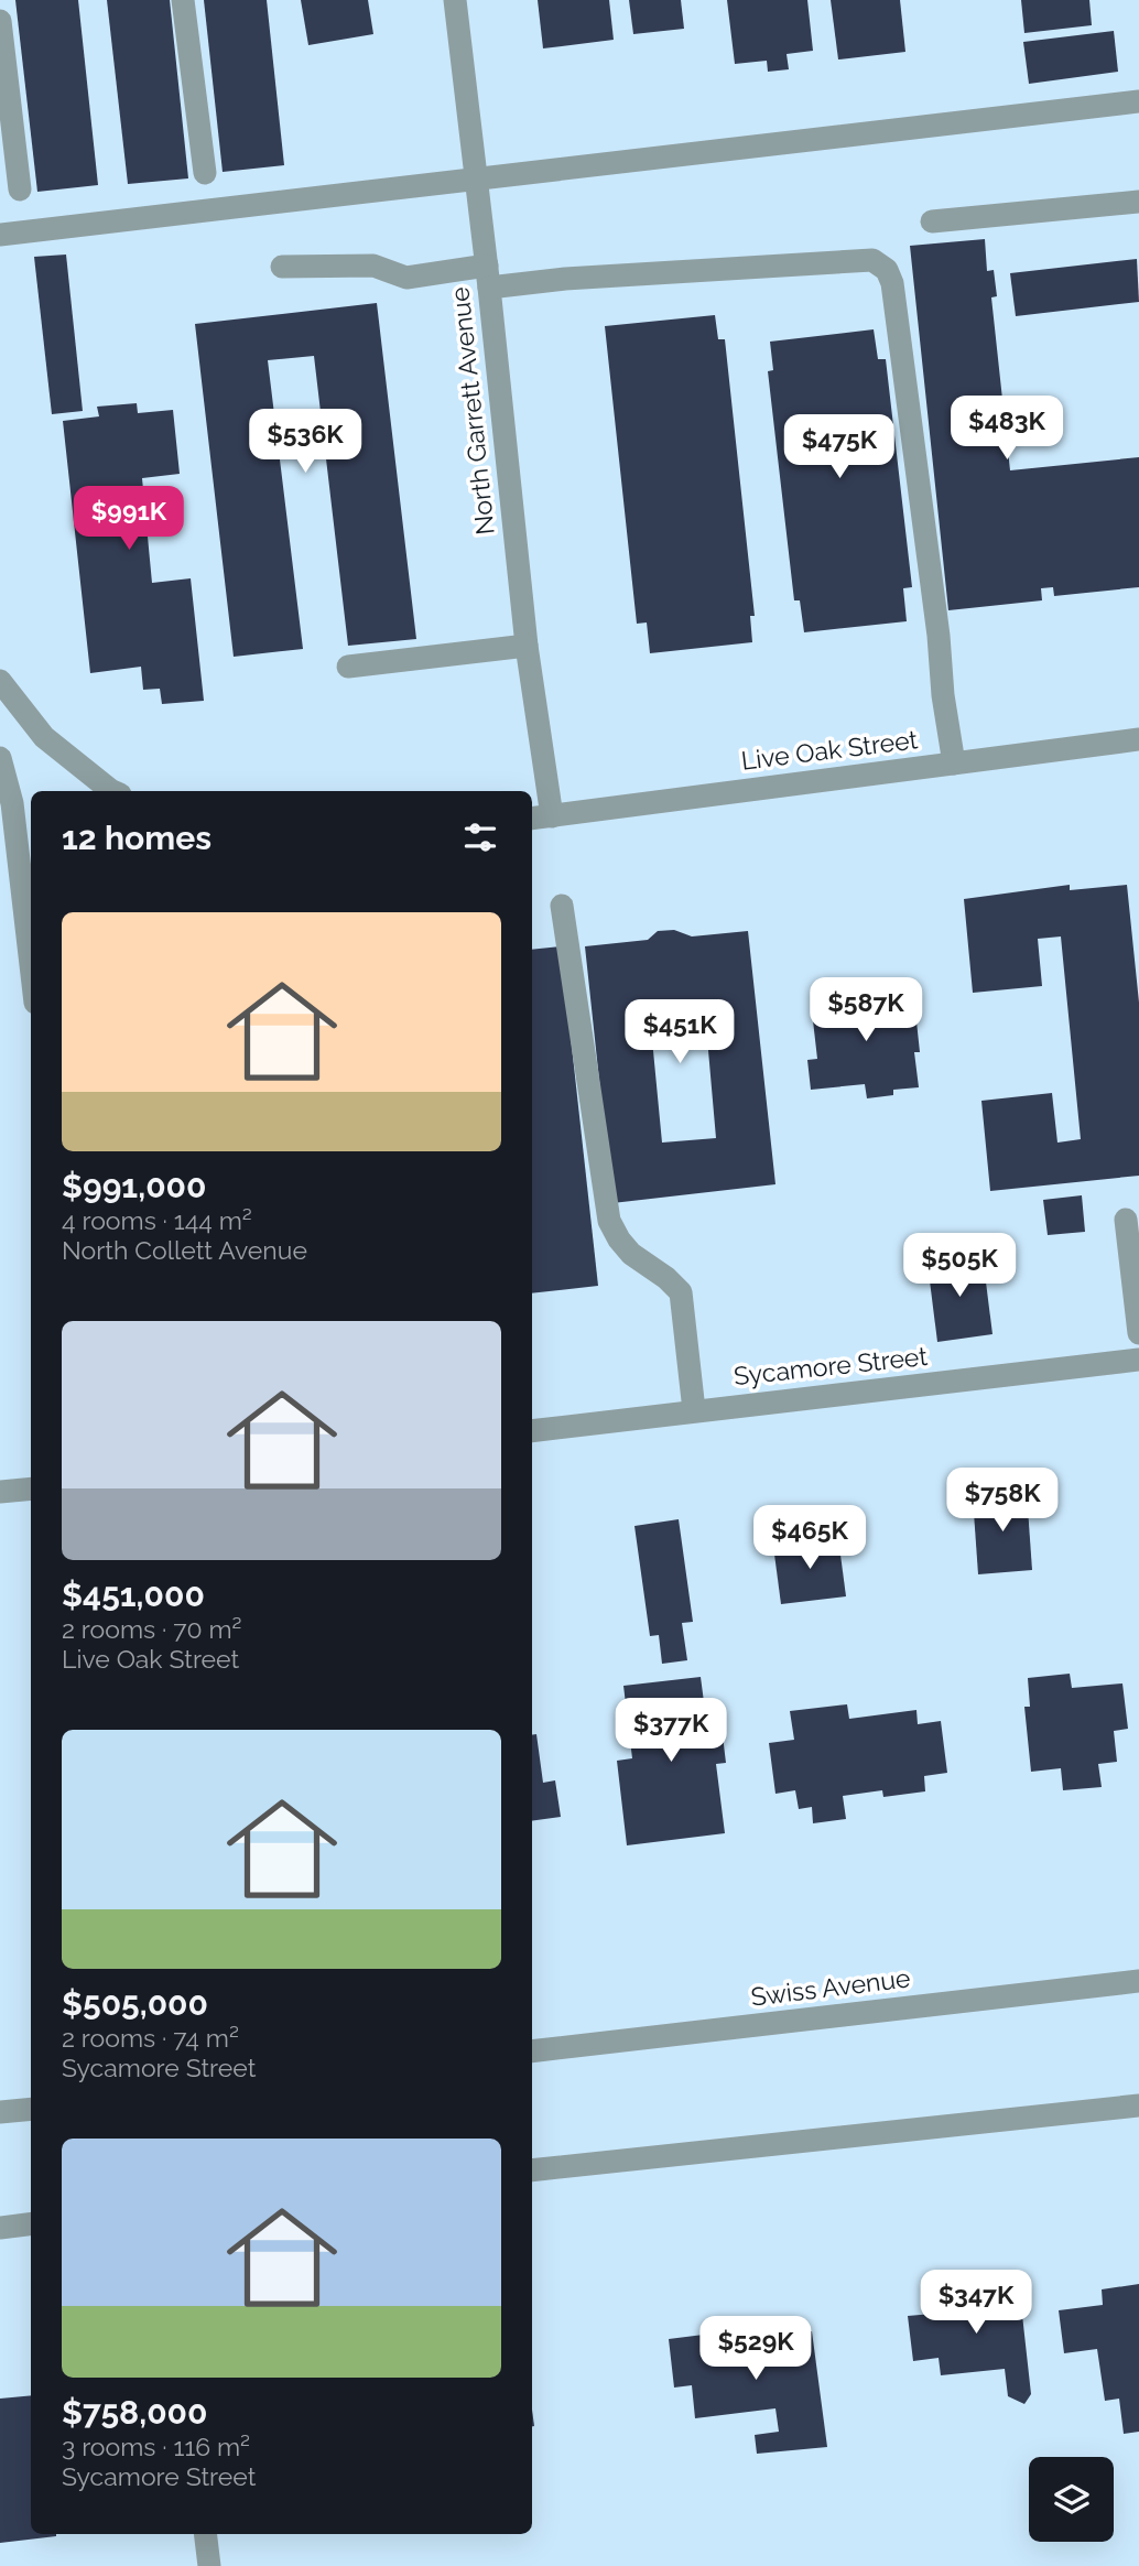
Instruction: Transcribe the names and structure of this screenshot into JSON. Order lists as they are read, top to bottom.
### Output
{
  "streets": {
    "street": [
      "North Garrett Avenue",
      "Live Oak Street",
      "Sycamore Street",
      "Swiss Avenue"
    ]
  },
  "crossings": [
    ["North Garrett Avenue", "Live Oak Street"]
  ],
  "page": {
    "price": [
      "$483K",
      "$536K",
      "$475K",
      "$991K",
      "$587K",
      "$451K",
      "$505K",
      "$758K",
      "$465K",
      "$377K",
      "$347K",
      "$529K"
    ],
    "heading": "12 homes",
    "list": [
      {
        "name": "$991,000",
        "note": "4 rooms · 144 m² · North Collett Avenue"
      },
      {
        "name": "$451,000",
        "note": "2 rooms · 70 m² · Live Oak Street"
      },
      {
        "name": "$505,000",
        "note": "2 rooms · 74 m² · Sycamore Street"
      },
      {
        "name": "$758,000",
        "note": "3 rooms · 116 m² · Sycamore Street"
      }
    ]
  }
}
